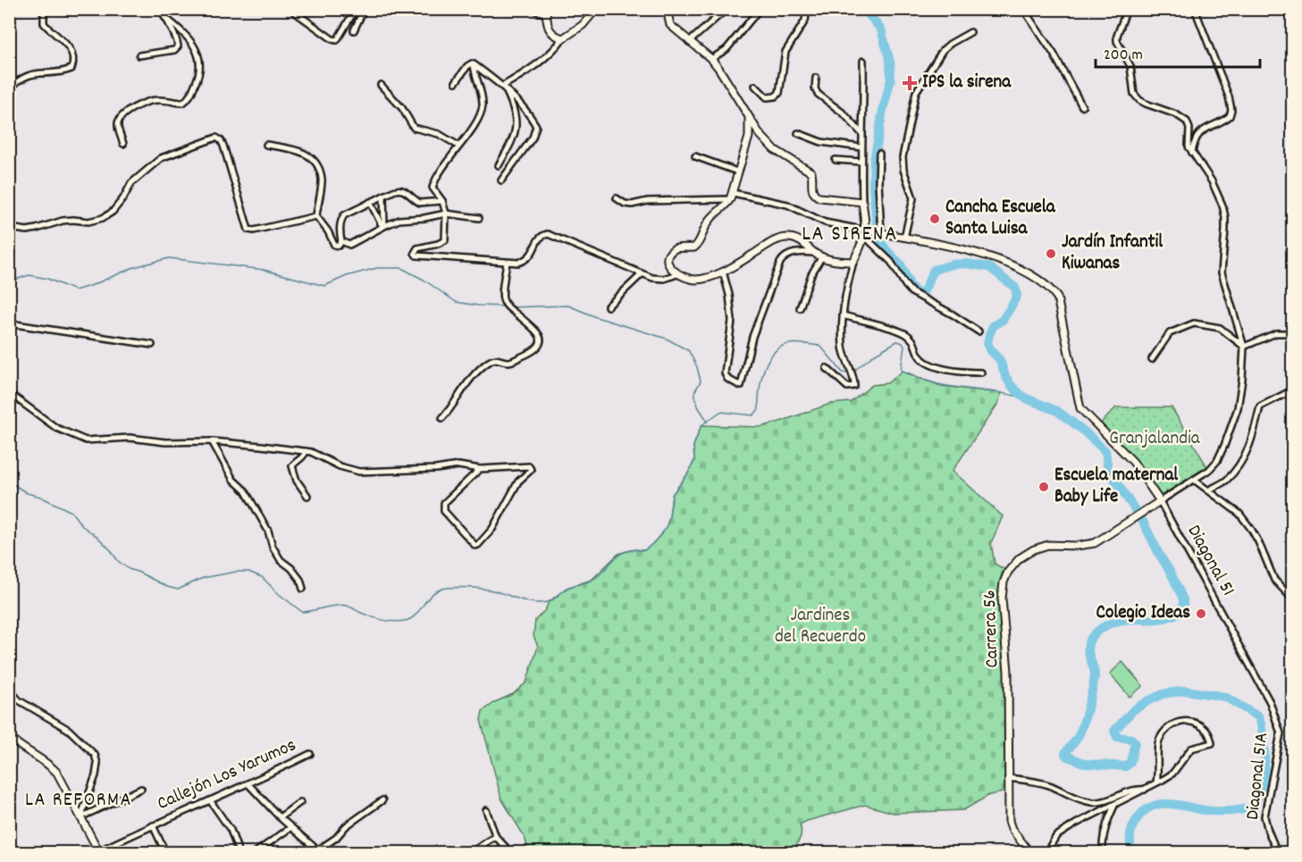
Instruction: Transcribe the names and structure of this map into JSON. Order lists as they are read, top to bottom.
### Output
{
  "streets": {
    "street": [
      "Diagonal 51",
      "Carrera 56",
      "Callejón Los Yarumos",
      "Diagonal 51A"
    ]
  },
  "crossings": [
    ["Diagonal 51", "Carrera 56"],
    ["Diagonal 51", "Diagonal 51A"]
  ],
  "districts": ["LA SIRENA", "LA REFORMA"],
  "parks": ["Granjalandia", "Jardines del Recuerdo"],
  "places": {
    "health": ["IPS la sirena"],
    "other": [
      "Cancha Escuela Santa Luisa",
      "Jardín Infantil Kiwanas",
      "Escuela maternal Baby Life",
      "Colegio Ideas"
    ]
  },
  "scale_bar": "200 m"
}
